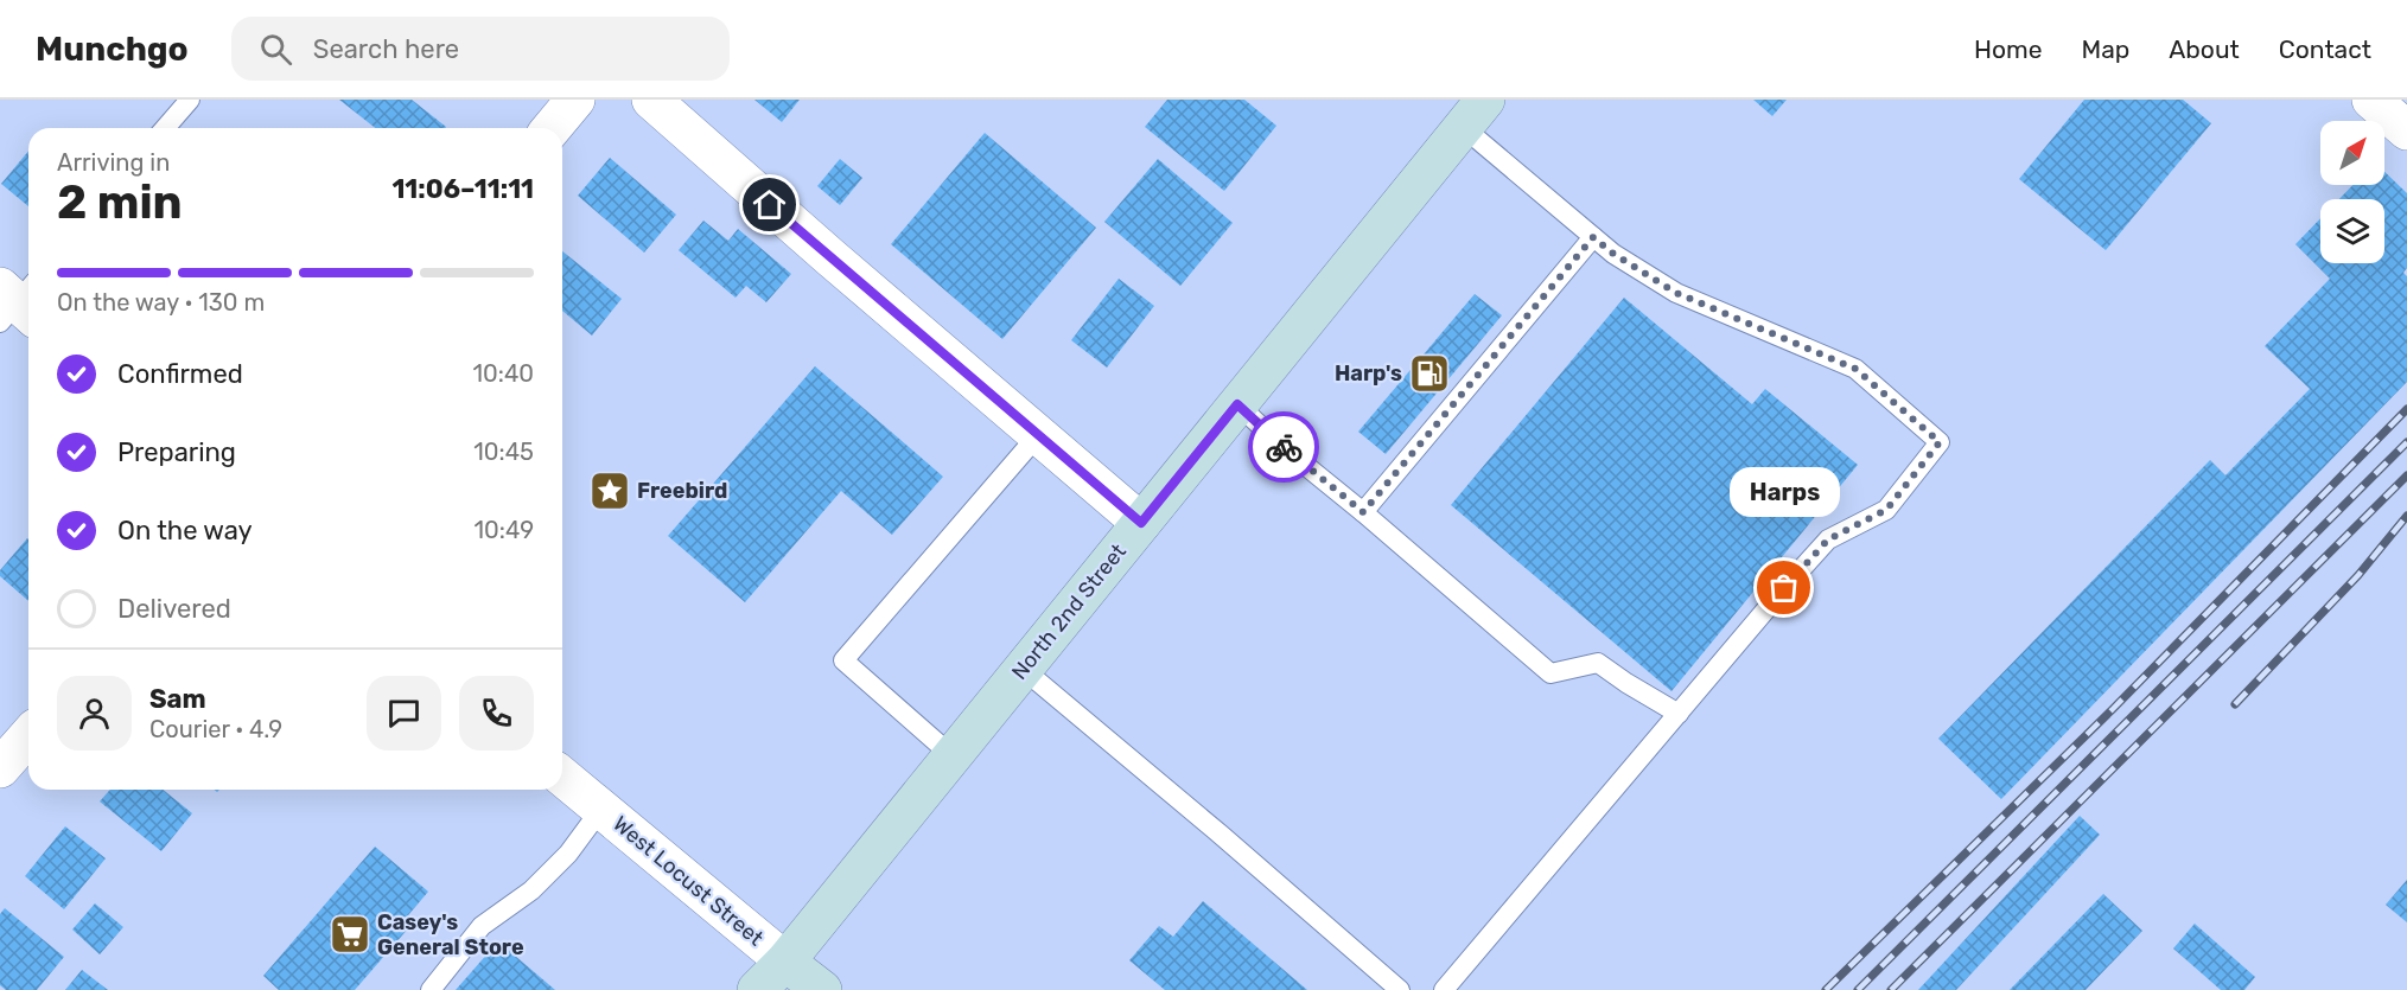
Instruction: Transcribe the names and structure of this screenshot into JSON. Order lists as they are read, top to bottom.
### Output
{
  "streets": {
    "main road": ["North 2nd Street", "West Locust Street"]
  },
  "crossings": [
    ["North 2nd Street", "West Locust Street"]
  ],
  "places": {
    "fuel station": ["Harp's"],
    "place": ["Freebird"],
    "other": ["Harps"],
    "supermarket": ["Casey's General Store"]
  },
  "north": "top right",
  "page": {
    "header": "Munchgo",
    "search": "Search here",
    "nav": [
      "Home",
      "Map",
      "About",
      "Contact"
    ],
    "heading": ["2 min", "Arriving in", "11:06–11:11"],
    "panel": ["Sam", "Courier · 4.9"],
    "bar": "On the way · 130 m",
    "list": [
      ["Confirmed", "10:40"],
      ["Preparing", "10:45"],
      ["On the way", "10:49"],
      "Delivered"
    ],
    "bubble": "Harps"
  }
}
